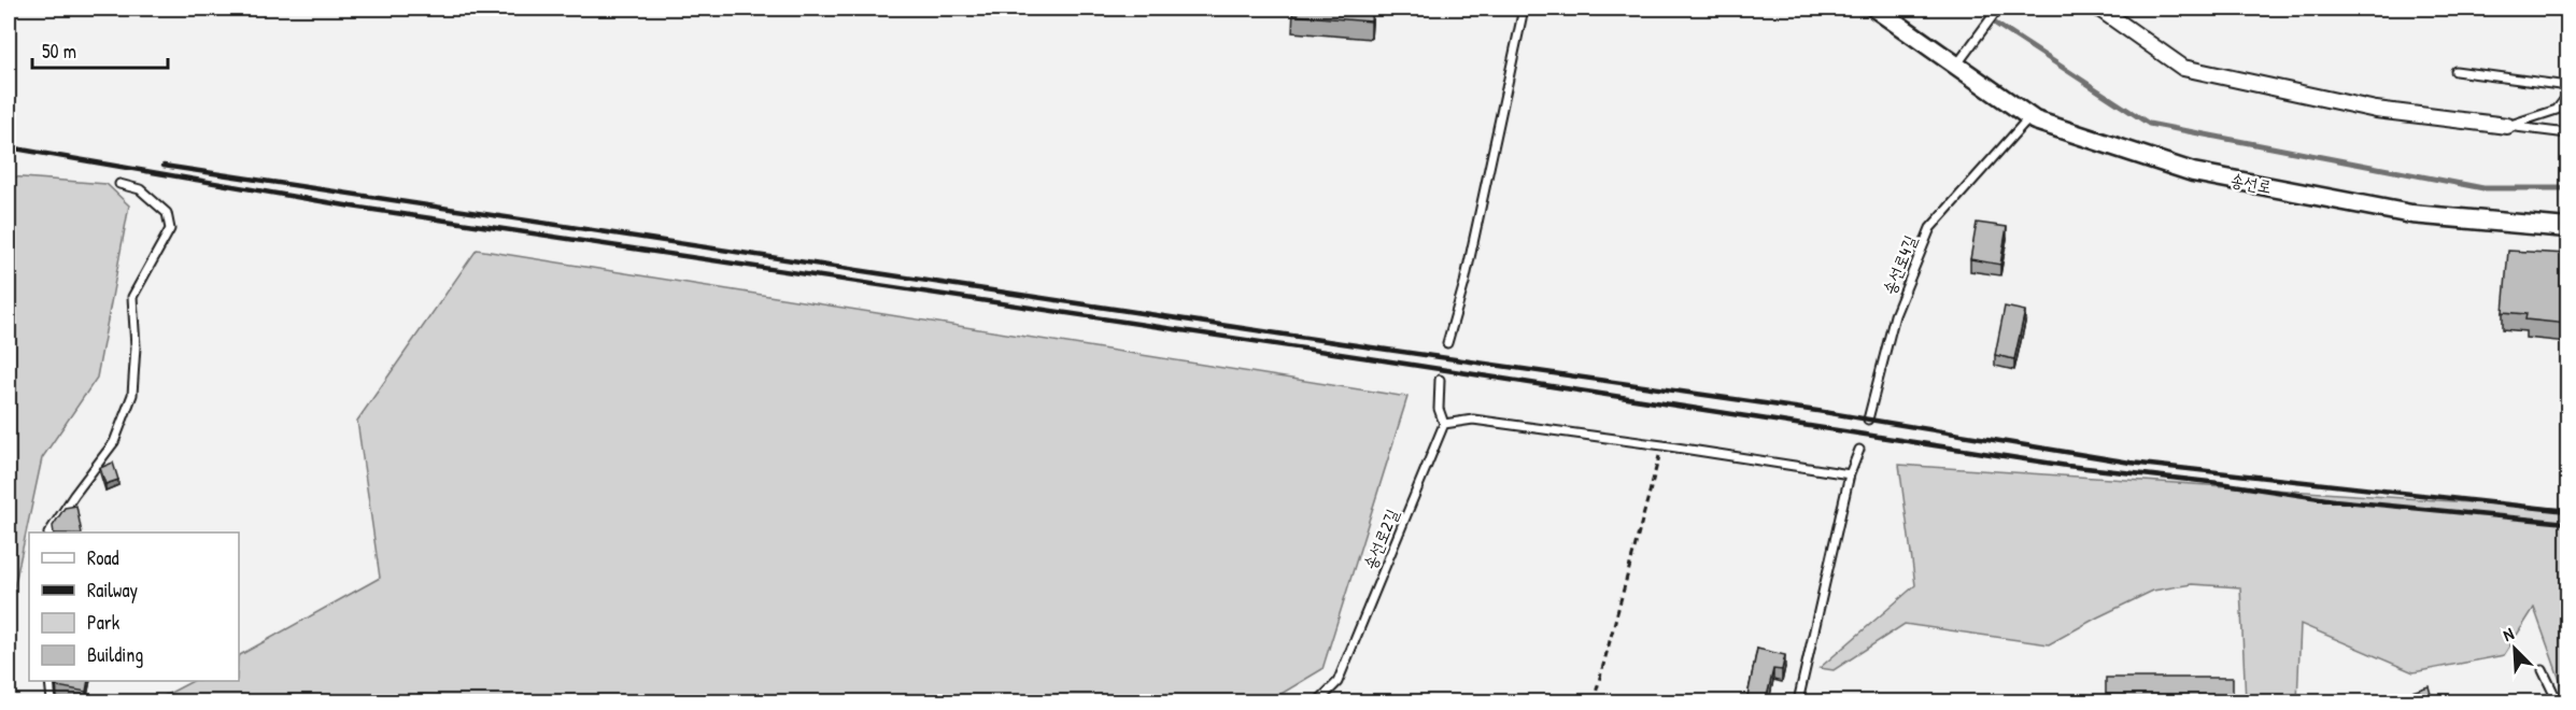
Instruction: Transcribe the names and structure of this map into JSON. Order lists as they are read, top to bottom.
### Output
{
  "streets": {
    "street": ["송선로"],
    "lane": ["송선로4길", "송선로2길"]
  },
  "crossings": [
    ["송선로", "송선로4길"]
  ],
  "legend": [
    "Road",
    "Railway",
    "Park",
    "Building"
  ],
  "scale_bar": "50 m",
  "north": "top left"
}
